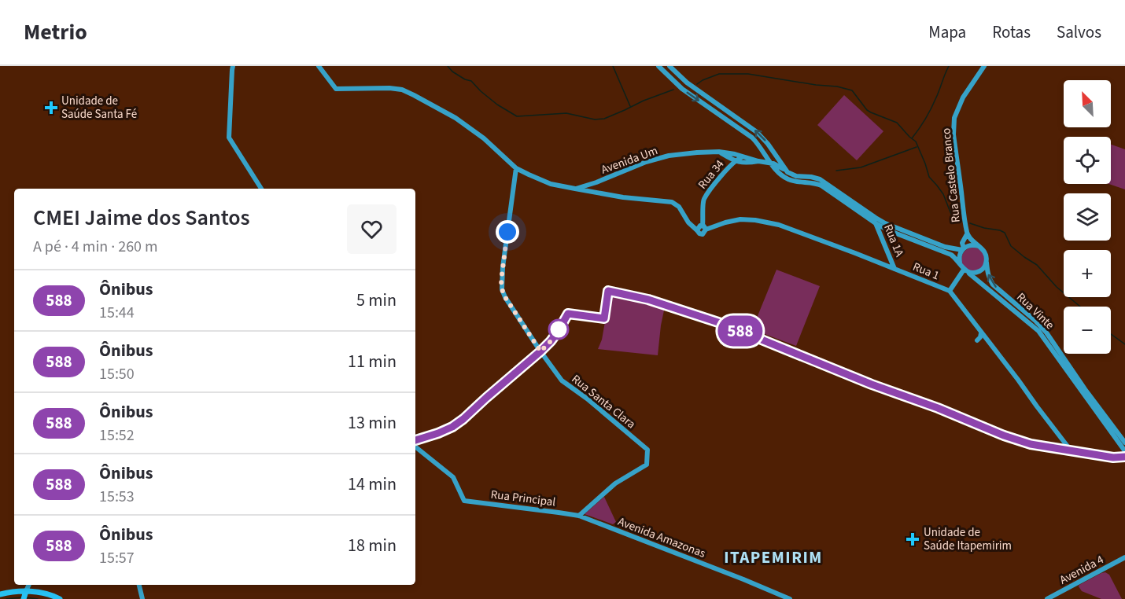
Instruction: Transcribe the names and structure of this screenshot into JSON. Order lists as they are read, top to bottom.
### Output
{
  "streets": {
    "street": [
      "Avenida Um",
      "Rua 34",
      "Rua Castelo Branco",
      "Rua 1A",
      "Rua 1",
      "Rua Vinte",
      "Rua Santa Clara",
      "Rua Principal",
      "Avenida Amazonas",
      "Avenida 4"
    ]
  },
  "crossings": [
    ["Avenida Um", "Rua 34"],
    ["Avenida Um", "Rua 1A"],
    ["Avenida Um", "Rua 1"],
    ["Rua 34", "Rua 1"],
    ["Rua Castelo Branco", "Rua Vinte"],
    ["Rua 1A", "Rua 1"],
    ["Rua Santa Clara", "Rua Principal"],
    ["Rua Santa Clara", "Avenida Amazonas"],
    ["Rua Principal", "Avenida Amazonas"]
  ],
  "districts": ["ITAPEMIRIM"],
  "places": {
    "health": ["Unidade de Saúde Santa Fé", "Unidade de Saúde Itapemirim"]
  },
  "lines": ["bus line 588"],
  "north": "top left",
  "page": {
    "header": "Metrio",
    "nav": ["Mapa", "Rotas", "Salvos"],
    "on_map": "588",
    "map_buttons": ["+", "−"],
    "heading": ["CMEI Jaime dos Santos", "A pé · 4 min · 260 m"],
    "list": [
      {
        "mark": "588",
        "name": "Ônibus",
        "note": "15:44",
        "value": "5 min"
      },
      {
        "mark": "588",
        "name": "Ônibus",
        "note": "15:50",
        "value": "11 min"
      },
      {
        "mark": "588",
        "name": "Ônibus",
        "note": "15:52",
        "value": "13 min"
      },
      {
        "mark": "588",
        "name": "Ônibus",
        "note": "15:53",
        "value": "14 min"
      },
      {
        "mark": "588",
        "name": "Ônibus",
        "note": "15:57",
        "value": "18 min"
      }
    ]
  }
}
